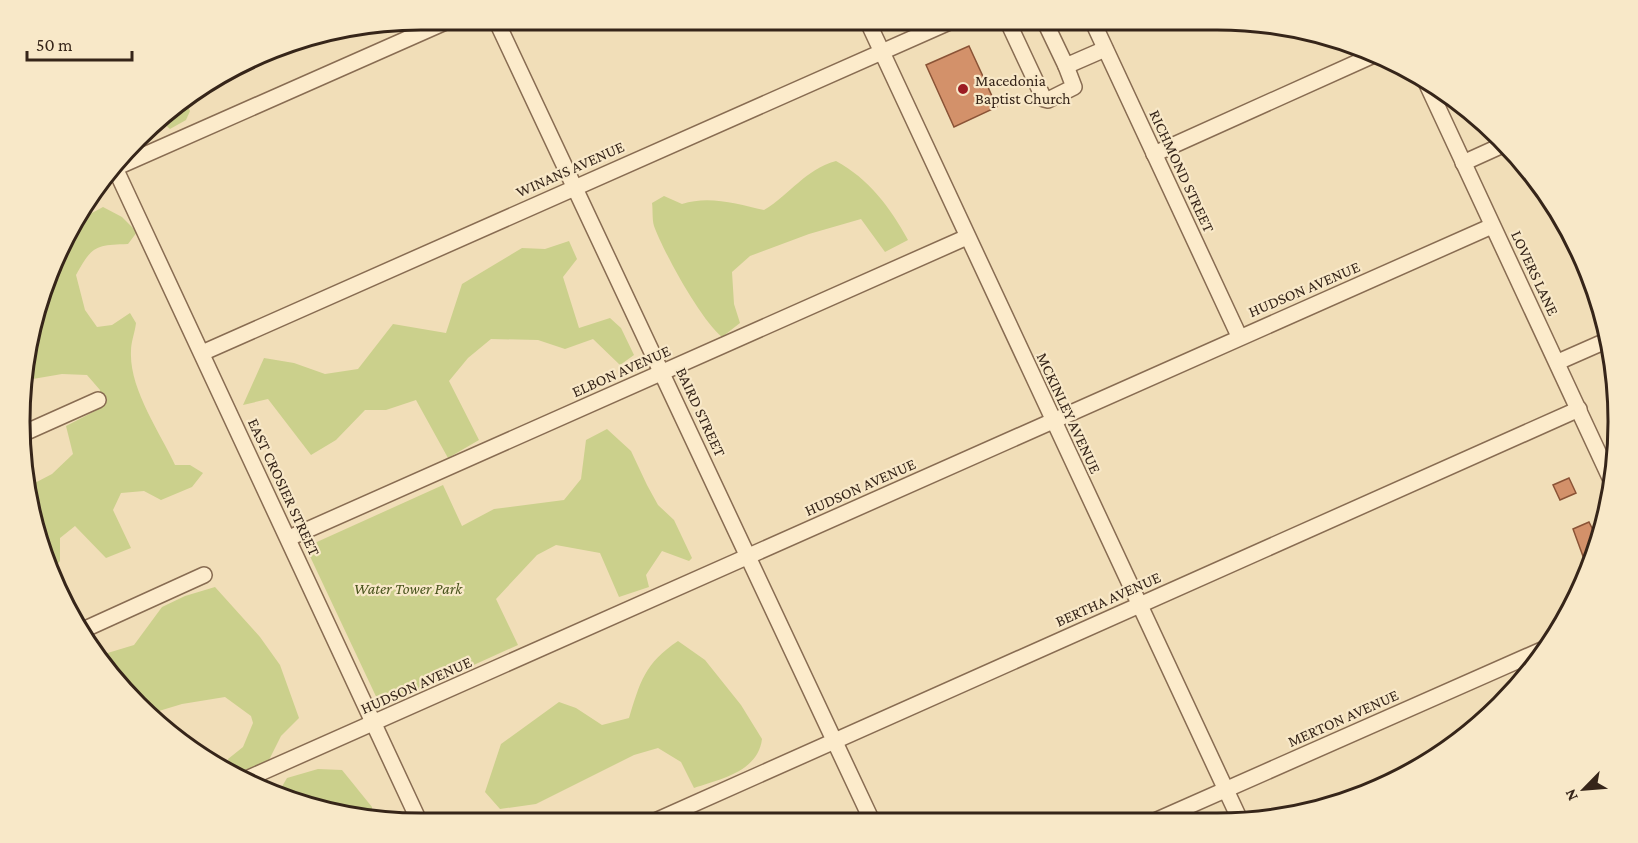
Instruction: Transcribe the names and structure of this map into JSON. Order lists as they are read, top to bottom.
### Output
{
  "streets": {
    "street": [
      "WINANS AVENUE",
      "RICHMOND STREET",
      "LOVERS LANE",
      "HUDSON AVENUE",
      "ELBON AVENUE",
      "BAIRD STREET",
      "MCKINLEY AVENUE",
      "EAST CROSIER STREET",
      "BERTHA AVENUE",
      "MERTON AVENUE"
    ]
  },
  "crossings": [
    ["WINANS AVENUE", "BAIRD STREET"],
    ["WINANS AVENUE", "MCKINLEY AVENUE"],
    ["WINANS AVENUE", "EAST CROSIER STREET"],
    ["RICHMOND STREET", "HUDSON AVENUE"],
    ["LOVERS LANE", "HUDSON AVENUE"],
    ["LOVERS LANE", "BERTHA AVENUE"],
    ["HUDSON AVENUE", "BAIRD STREET"],
    ["HUDSON AVENUE", "MCKINLEY AVENUE"],
    ["HUDSON AVENUE", "EAST CROSIER STREET"],
    ["ELBON AVENUE", "BAIRD STREET"],
    ["ELBON AVENUE", "MCKINLEY AVENUE"],
    ["ELBON AVENUE", "EAST CROSIER STREET"],
    ["BAIRD STREET", "BERTHA AVENUE"],
    ["MCKINLEY AVENUE", "BERTHA AVENUE"],
    ["MCKINLEY AVENUE", "MERTON AVENUE"]
  ],
  "parks": ["Water Tower Park"],
  "places": ["Macedonia Baptist Church"],
  "scale_bar": "50 m",
  "north": "bottom left"
}
